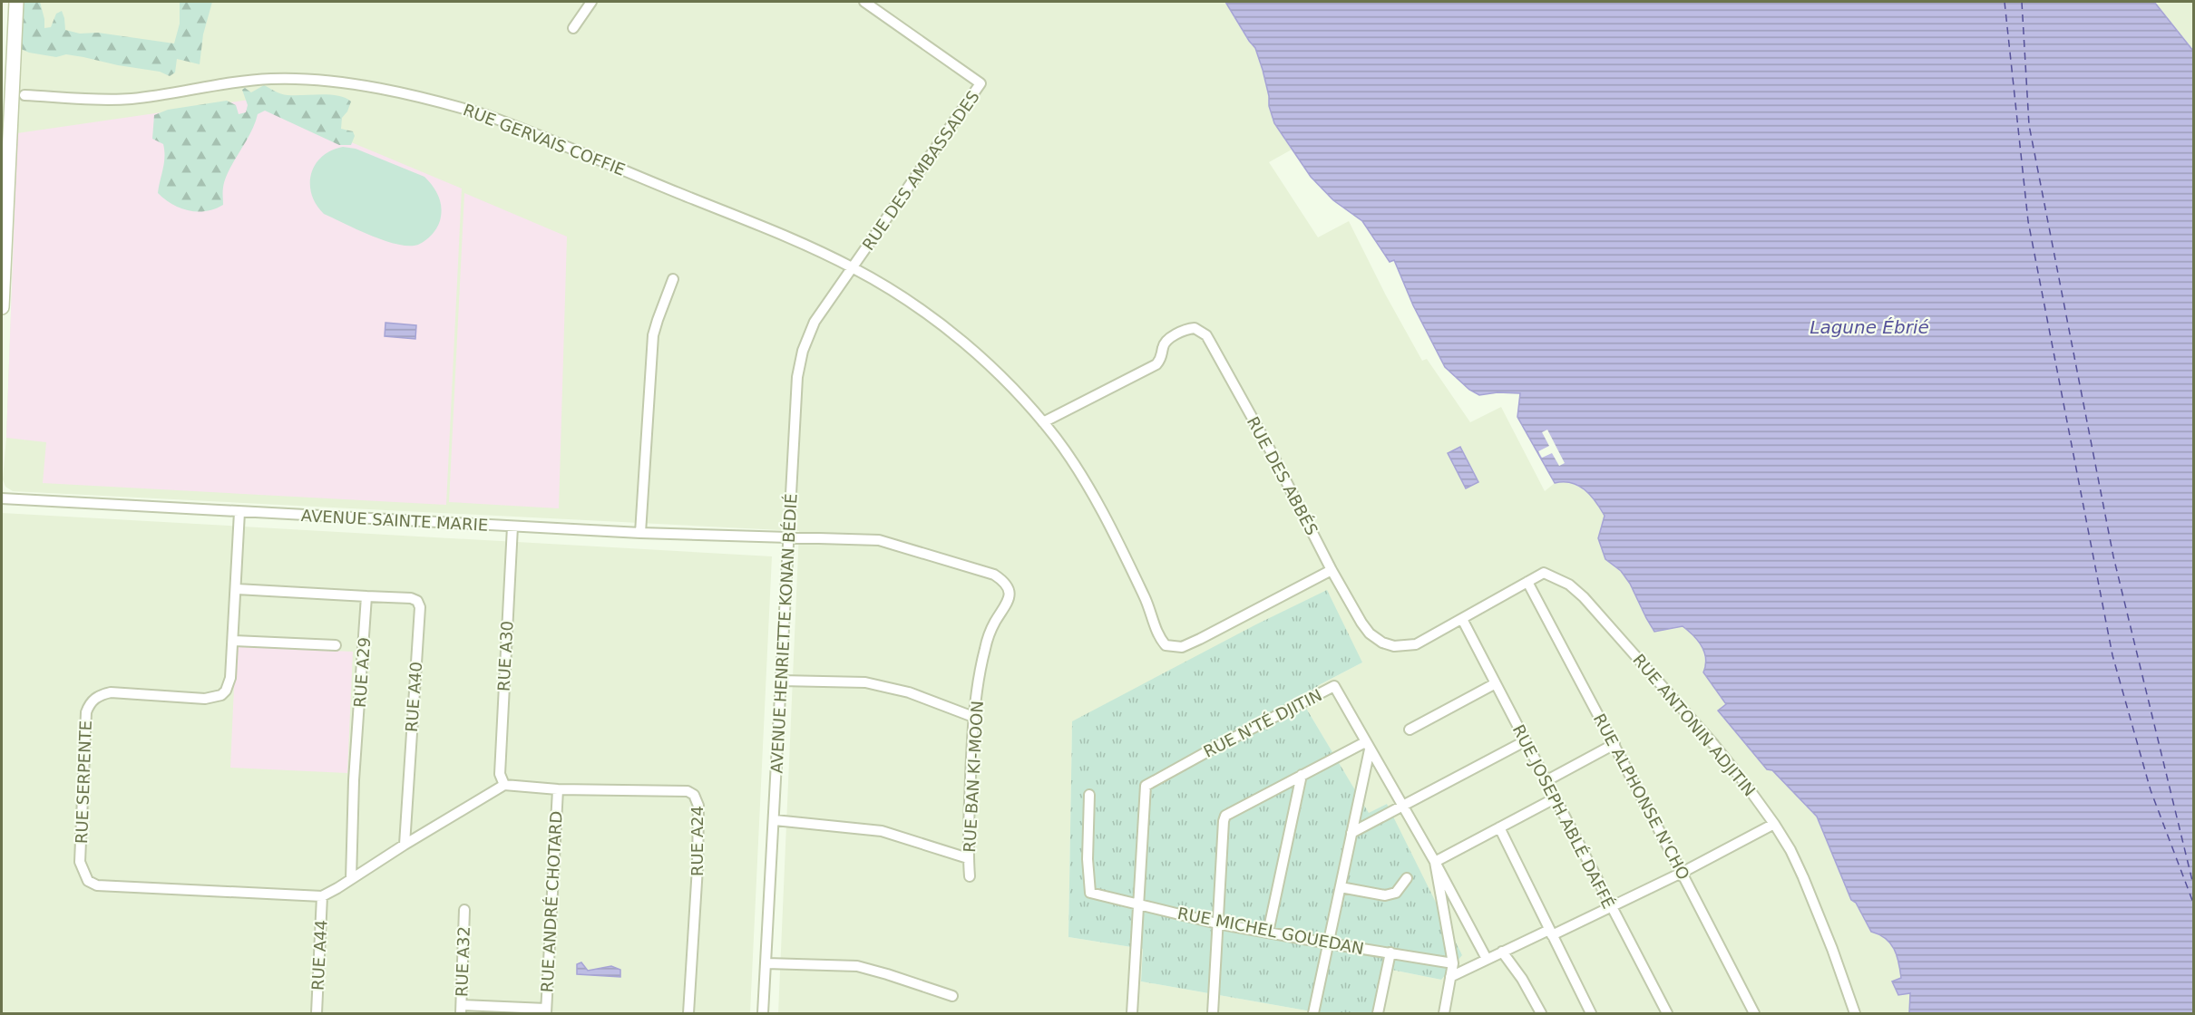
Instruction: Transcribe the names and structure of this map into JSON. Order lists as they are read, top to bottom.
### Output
{
  "streets": {
    "street": [
      "RUE GERVAIS COFFIE",
      "RUE DES AMBASSADES",
      "RUE DES ABBÉS",
      "AVENUE SAINTE MARIE",
      "AVENUE HENRIETTE KONAN BÉDIÉ",
      "RUE A30",
      "RUE A29",
      "RUE A40",
      "RUE N'TÉ DJITIN",
      "RUE ANTONIN ADJITIN",
      "RUE BAN KI-MOON",
      "RUE SERPENTE",
      "RUE ALPHONSE N'CHO",
      "RUE JOSEPH ABLÉ DAFFÉ",
      "RUE A24",
      "RUE ANDRÉ CHOTARD",
      "RUE MICHEL GOUEDAN",
      "RUE A44",
      "RUE A32"
    ]
  },
  "crossings": [
    ["RUE GERVAIS COFFIE", "RUE DES AMBASSADES"],
    ["RUE GERVAIS COFFIE", "RUE DES ABBÉS"],
    ["RUE GERVAIS COFFIE", "AVENUE HENRIETTE KONAN BÉDIÉ"],
    ["RUE DES AMBASSADES", "AVENUE HENRIETTE KONAN BÉDIÉ"],
    ["RUE DES ABBÉS", "RUE ANTONIN ADJITIN"],
    ["RUE DES ABBÉS", "RUE ALPHONSE N'CHO"],
    ["RUE DES ABBÉS", "RUE JOSEPH ABLÉ DAFFÉ"],
    ["AVENUE SAINTE MARIE", "AVENUE HENRIETTE KONAN BÉDIÉ"],
    ["AVENUE SAINTE MARIE", "RUE A30"],
    ["AVENUE SAINTE MARIE", "RUE BAN KI-MOON"],
    ["AVENUE SAINTE MARIE", "RUE SERPENTE"],
    ["AVENUE HENRIETTE KONAN BÉDIÉ", "RUE BAN KI-MOON"],
    ["RUE A30", "RUE A24"],
    ["RUE A29", "RUE A40"],
    ["RUE N'TÉ DJITIN", "RUE MICHEL GOUEDAN"],
    ["RUE ANTONIN ADJITIN", "RUE ALPHONSE N'CHO"],
    ["RUE SERPENTE", "RUE A44"],
    ["RUE A24", "RUE ANDRÉ CHOTARD"]
  ],
  "water": ["Lagune Ébrié"]
}
